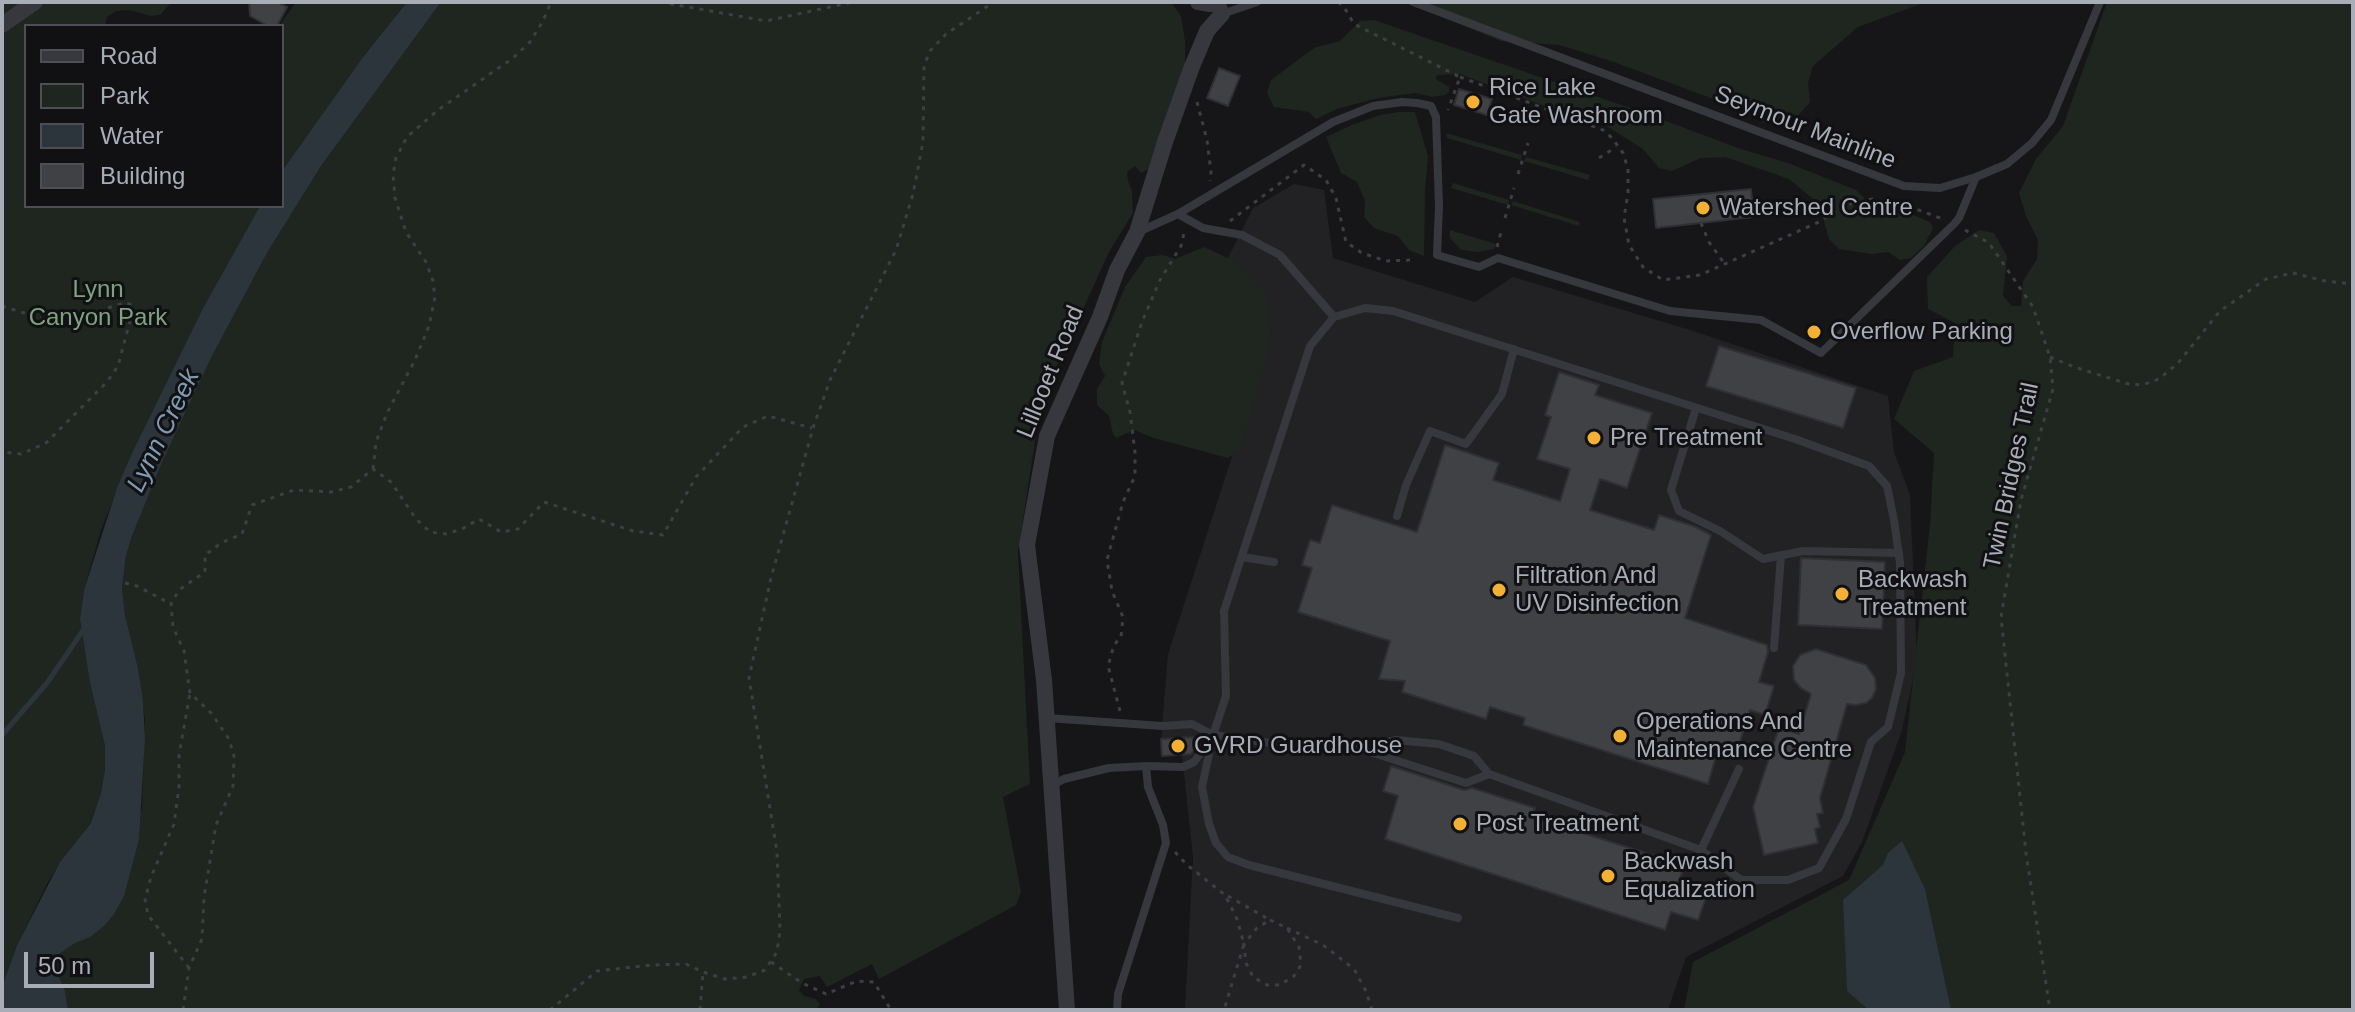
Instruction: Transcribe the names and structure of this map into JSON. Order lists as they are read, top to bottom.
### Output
{
  "streets": {
    "street": ["Lillooet Road"],
    "lane": ["Seymour Mainline"],
    "path": ["Twin Bridges Trail"]
  },
  "water": ["Lynn Creek"],
  "parks": ["Lynn Canyon Park"],
  "places": [
    "Rice Lake Gate Washroom",
    "Watershed Centre",
    "Overflow Parking",
    "Pre Treatment",
    "Filtration And UV Disinfection",
    "Backwash Treatment",
    "Operations And Maintenance Centre",
    "GVRD Guardhouse",
    "Post Treatment",
    "Backwash Equalization"
  ],
  "legend": [
    "Road",
    "Park",
    "Water",
    "Building"
  ],
  "scale_bar": "50 m"
}
